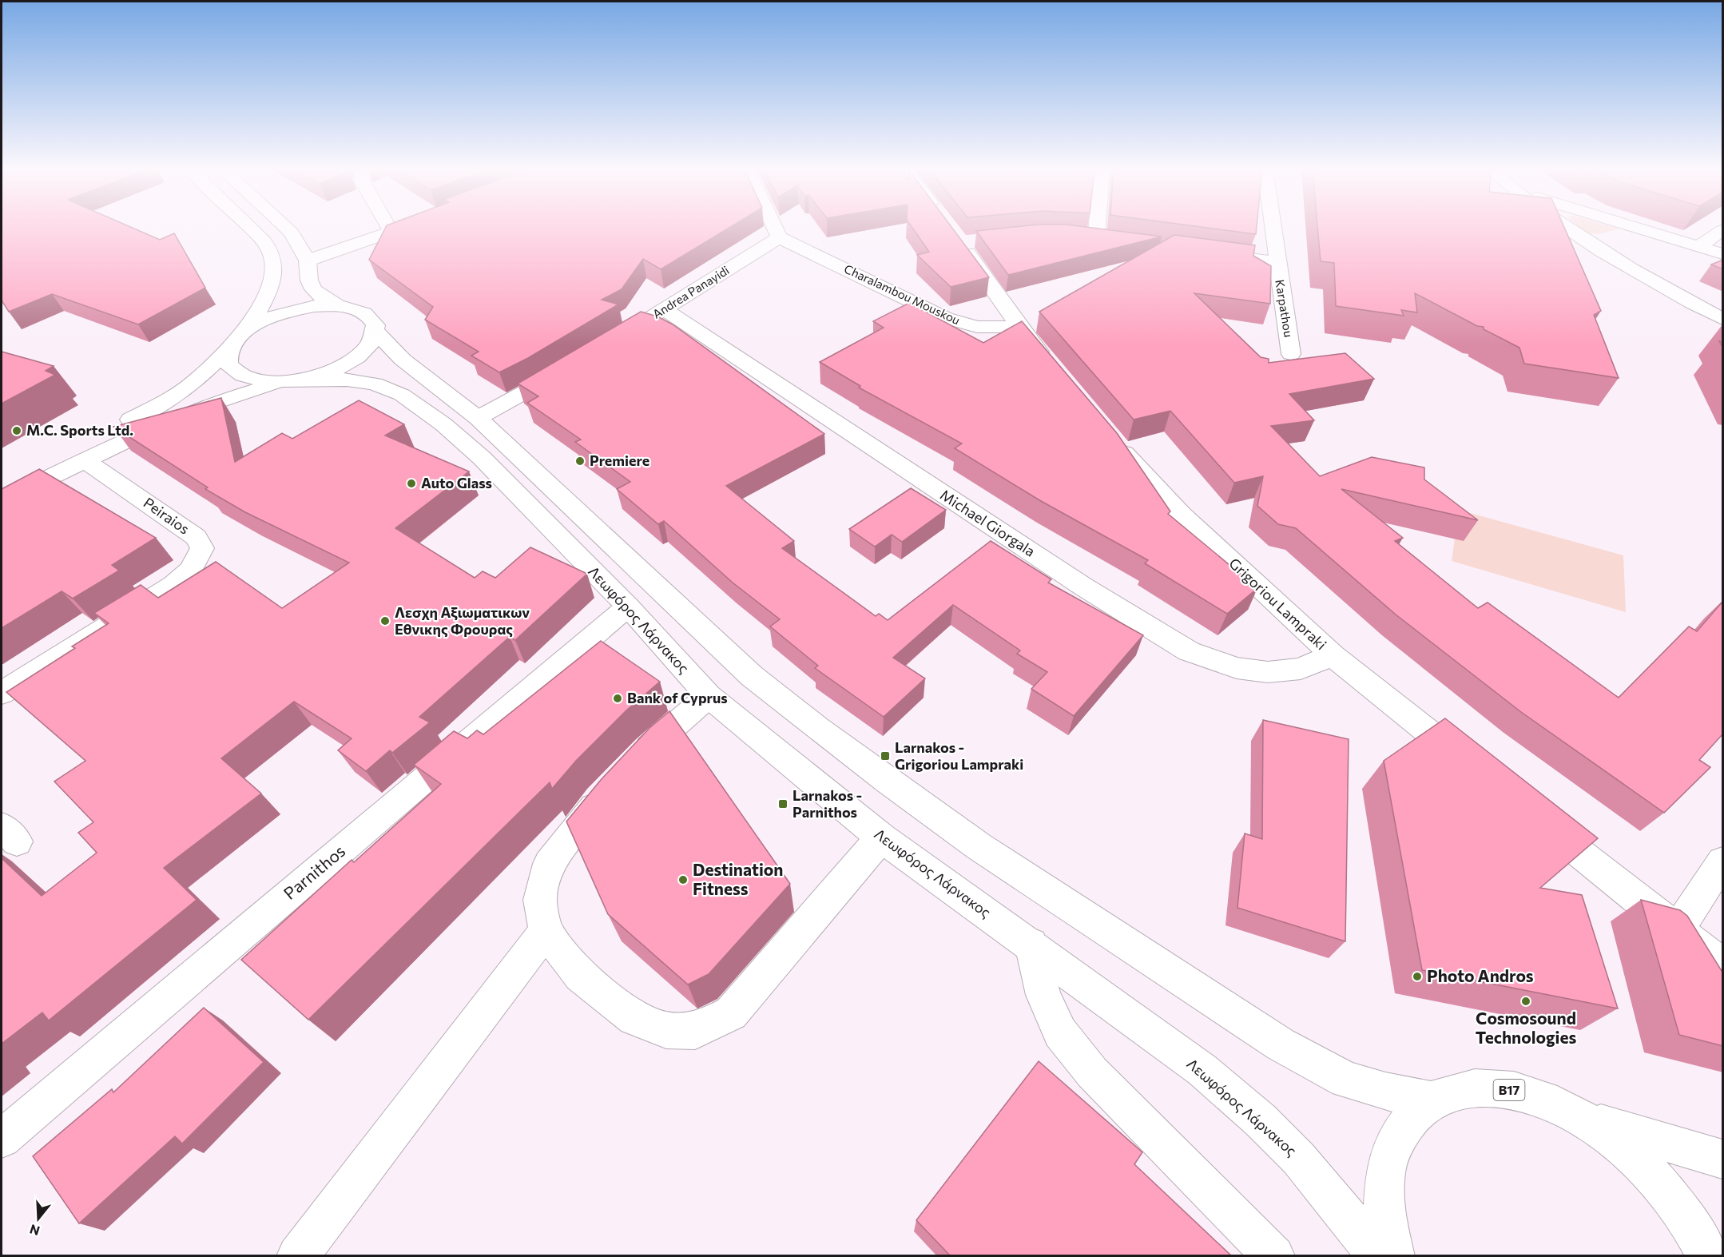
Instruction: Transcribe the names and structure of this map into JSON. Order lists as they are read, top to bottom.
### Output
{
  "streets": {
    "street": [
      "Andrea Panayidi",
      "Charalambou Mouskou",
      "Karpathou",
      "Peiraios",
      "Michael Giorgala",
      "Grigoriou Lampraki",
      "Λεωφόρος Λάρνακος",
      "Parnithos",
      "B17"
    ]
  },
  "crossings": [
    ["Andrea Panayidi", "Charalambou Mouskou"],
    ["Andrea Panayidi", "Michael Giorgala"],
    ["Michael Giorgala", "Grigoriou Lampraki"],
    ["Λεωφόρος Λάρνακος", "Parnithos"]
  ],
  "places": {
    "other": [
      "M.C. Sports Ltd.",
      "Premiere",
      "Auto Glass",
      "Λεσχη Αξιωματικων Εθνικης Φρουρας",
      "Bank of Cyprus",
      "Destination Fitness",
      "Photo Andros",
      "Cosmosound Technologies"
    ],
    "transit": ["Larnakos - Grigoriou Lampraki", "Larnakos - Parnithos"]
  },
  "north": "bottom"
}
